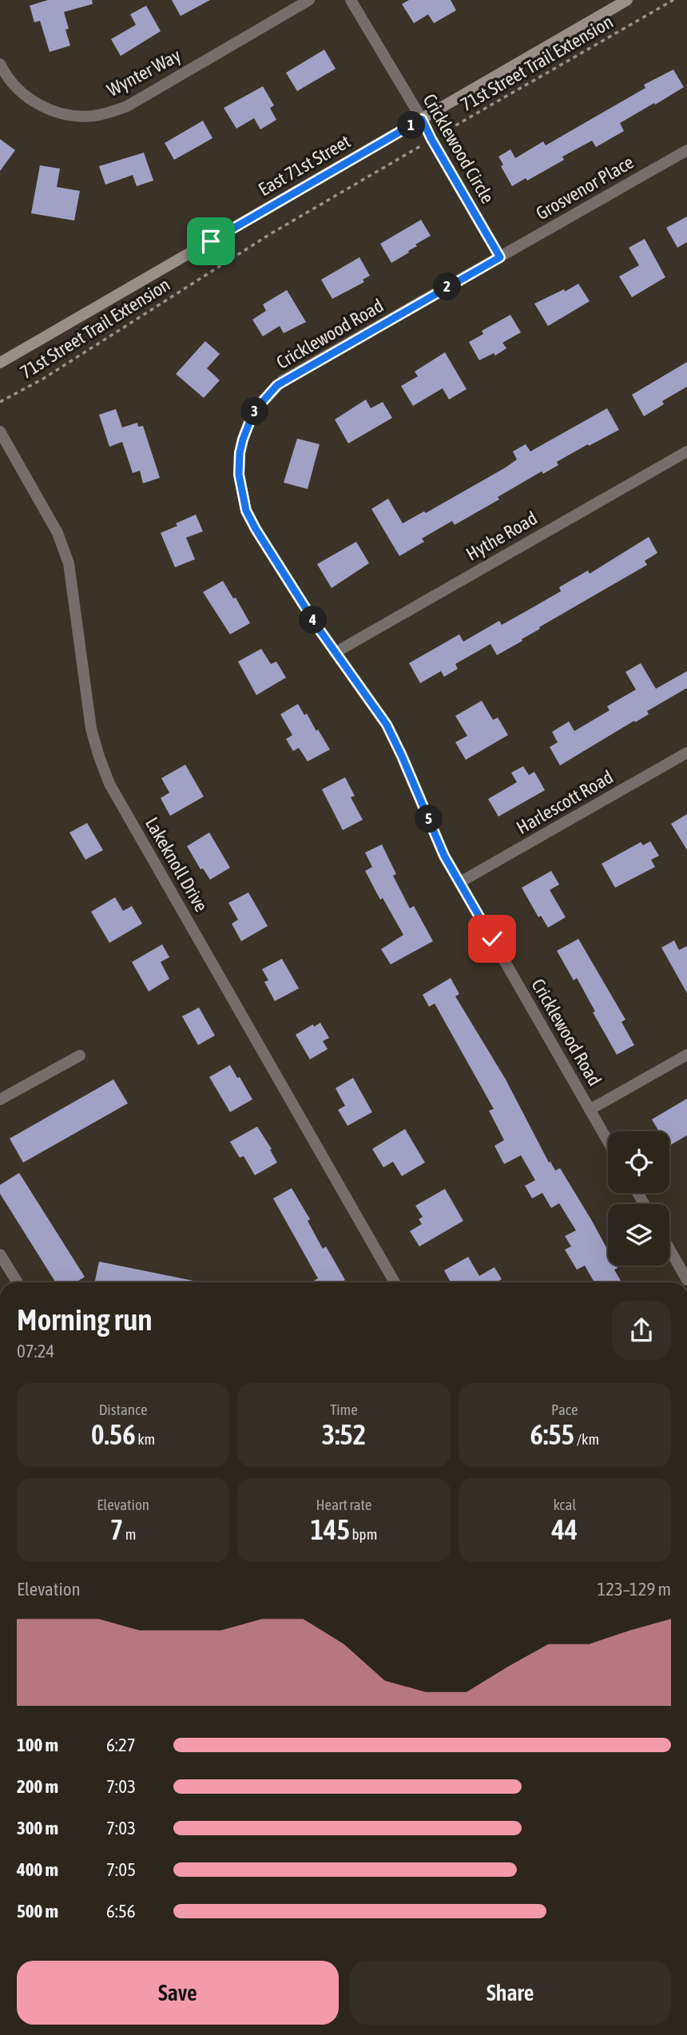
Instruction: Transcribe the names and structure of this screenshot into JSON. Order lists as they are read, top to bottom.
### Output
{
  "streets": {
    "main road": ["East 71st Street"],
    "street": [
      "Wynter Way",
      "Cricklewood Circle",
      "Grosvenor Place",
      "Cricklewood Road",
      "Hythe Road",
      "Harlescott Road",
      "Lakeknoll Drive"
    ],
    "path": ["71st Street Trail Extension"]
  },
  "crossings": [
    ["Cricklewood Circle", "East 71st Street"],
    ["Cricklewood Circle", "Grosvenor Place"],
    ["Cricklewood Circle", "Cricklewood Road"],
    ["Grosvenor Place", "Cricklewood Road"],
    ["Cricklewood Road", "Hythe Road"],
    ["Cricklewood Road", "Harlescott Road"]
  ],
  "page": {
    "pins": [
      "1",
      "2",
      "3",
      "4",
      "5"
    ],
    "heading": ["Morning run", "07:24"],
    "stats": [
      ["Distance", "0.56 km"],
      ["Time", "3:52"],
      ["Pace", "6:55 /km"],
      ["Elevation", "7 m"],
      ["Heart rate", "145 bpm"],
      ["kcal", "44"]
    ],
    "chart": ["Elevation", "123–129 m"],
    "list": [
      {
        "name": "100 m",
        "note": "6:27"
      },
      {
        "name": "200 m",
        "note": "7:03"
      },
      {
        "name": "300 m",
        "note": "7:03"
      },
      {
        "name": "400 m",
        "note": "7:05"
      },
      {
        "name": "500 m",
        "note": "6:56"
      }
    ],
    "buttons": ["Save", "Share"]
  }
}
